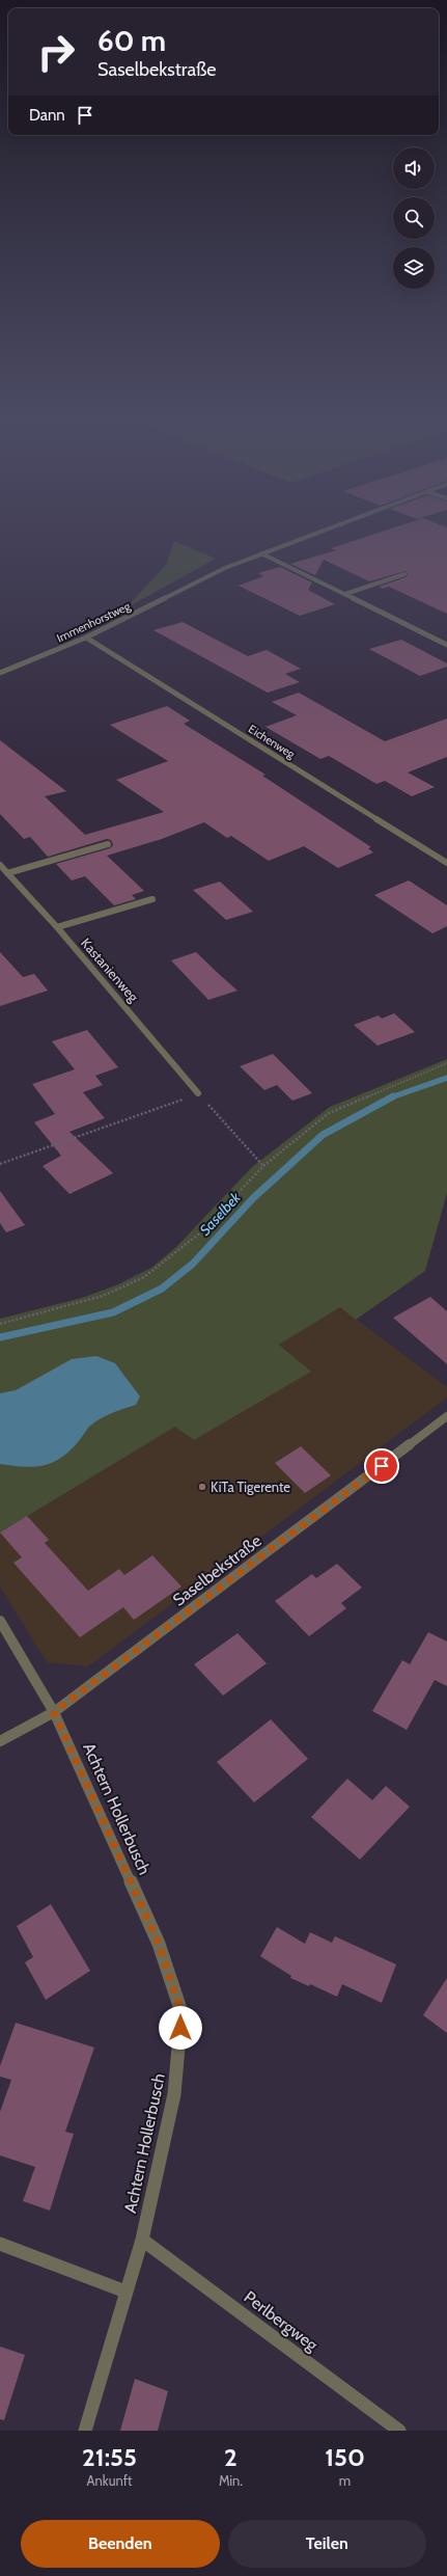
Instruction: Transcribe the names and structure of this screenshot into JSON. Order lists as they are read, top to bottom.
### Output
{
  "streets": {
    "street": [
      "Immenhorstweg",
      "Eichenweg",
      "Kastanienweg",
      "Saselbekstraße",
      "Achtern Hollerbusch",
      "Perlbergweg"
    ]
  },
  "crossings": [
    ["Immenhorstweg", "Eichenweg"],
    ["Saselbekstraße", "Achtern Hollerbusch"],
    ["Achtern Hollerbusch", "Perlbergweg"]
  ],
  "water": ["Saselbek"],
  "places": ["KiTa Tigerente"],
  "page": {
    "turn": ["60 m", "Saselbekstraße"],
    "then": "Dann",
    "eta": [
      "21:55",
      "Ankunft",
      "2",
      "Min.",
      "150",
      "m"
    ],
    "buttons": ["Beenden", "Teilen"]
  }
}
